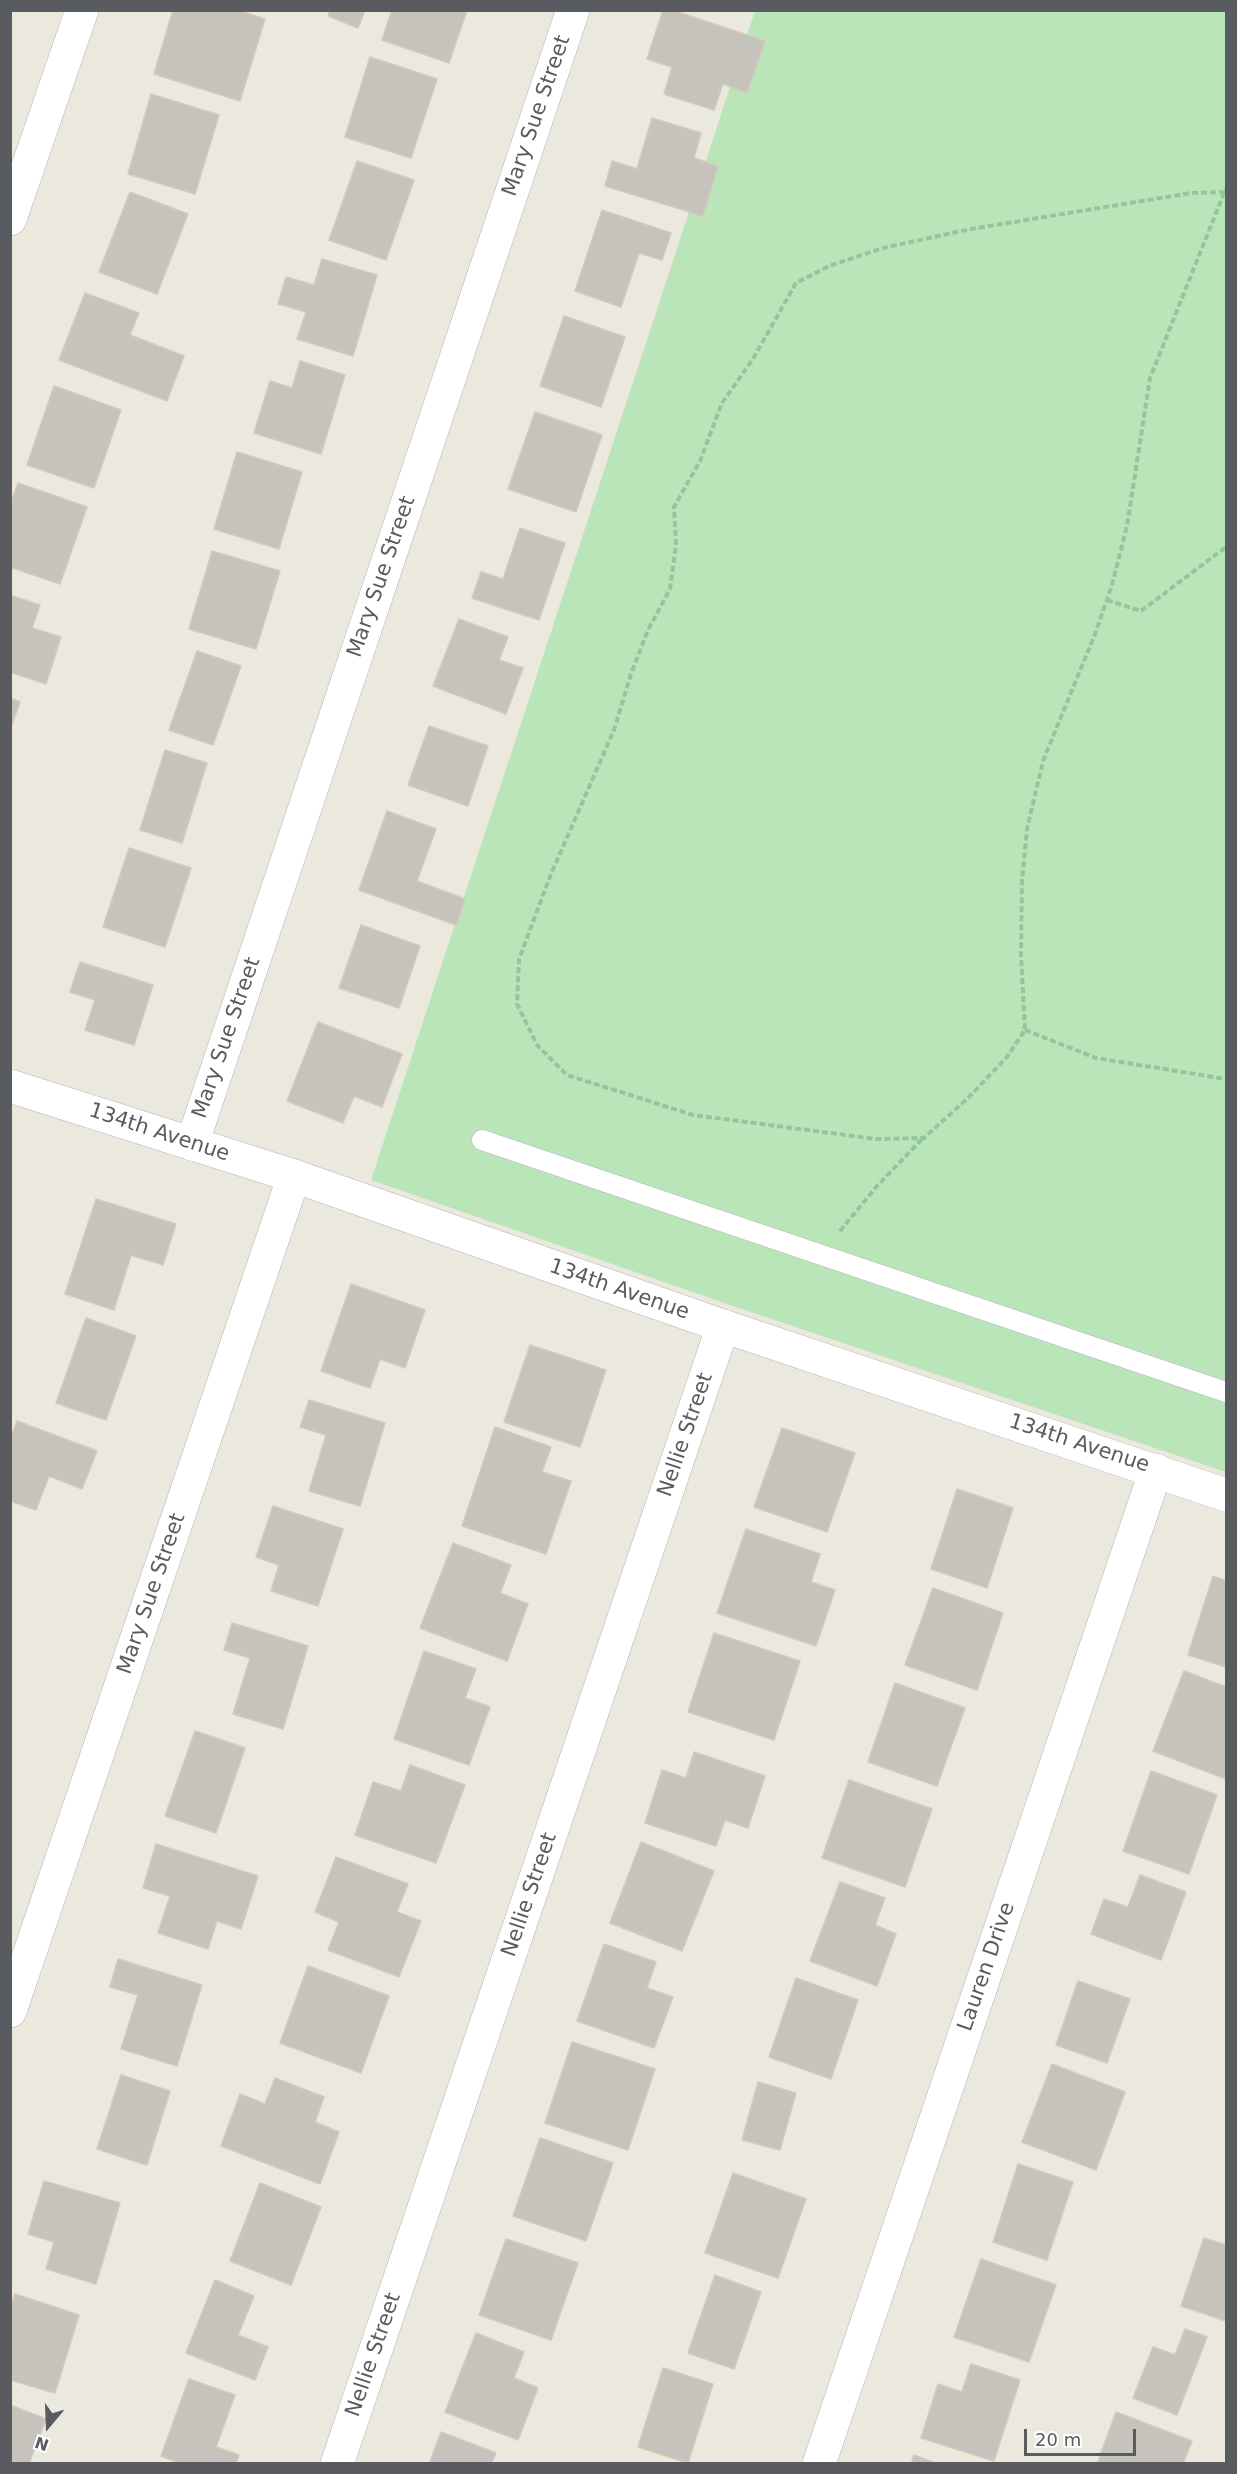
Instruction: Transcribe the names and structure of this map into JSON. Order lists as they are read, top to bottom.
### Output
{
  "streets": {
    "street": [
      "Mary Sue Street",
      "134th Avenue",
      "Nellie Street",
      "Lauren Drive"
    ]
  },
  "crossings": [
    ["Mary Sue Street", "134th Avenue"],
    ["134th Avenue", "Nellie Street"],
    ["134th Avenue", "Lauren Drive"]
  ],
  "scale_bar": "20 m",
  "north": "bottom"
}
